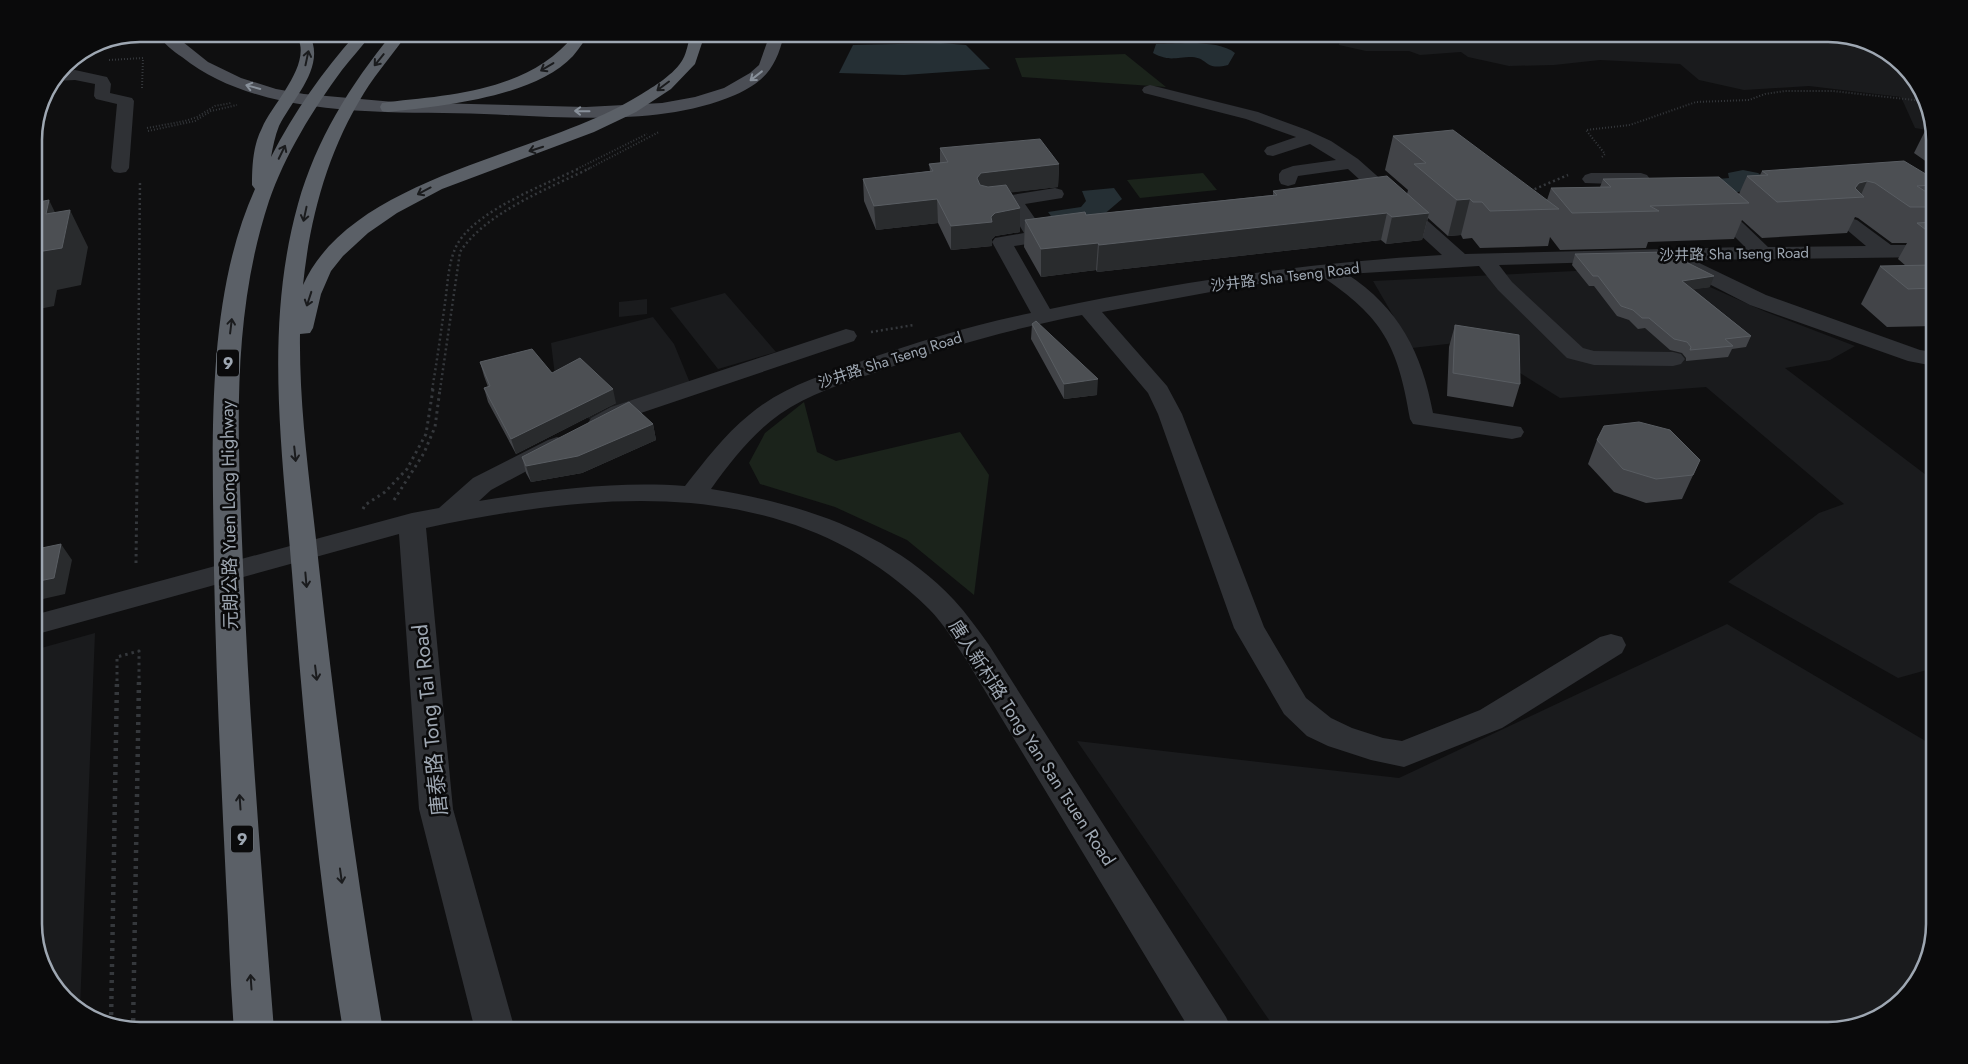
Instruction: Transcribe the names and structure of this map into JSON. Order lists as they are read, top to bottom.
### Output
{
  "streets": {
    "highway": ["9", "元朗公路 Yuen Long Highway"],
    "street": ["沙井路 Sha Tseng Road", "唐泰路 Tong Tai Road", "唐人新村路 Tong Yan San Tsuen Road"]
  },
  "crossings": [
    ["沙井路 Sha Tseng Road", "唐人新村路 Tong Yan San Tsuen Road"],
    ["唐泰路 Tong Tai Road", "唐人新村路 Tong Yan San Tsuen Road"]
  ]
}
